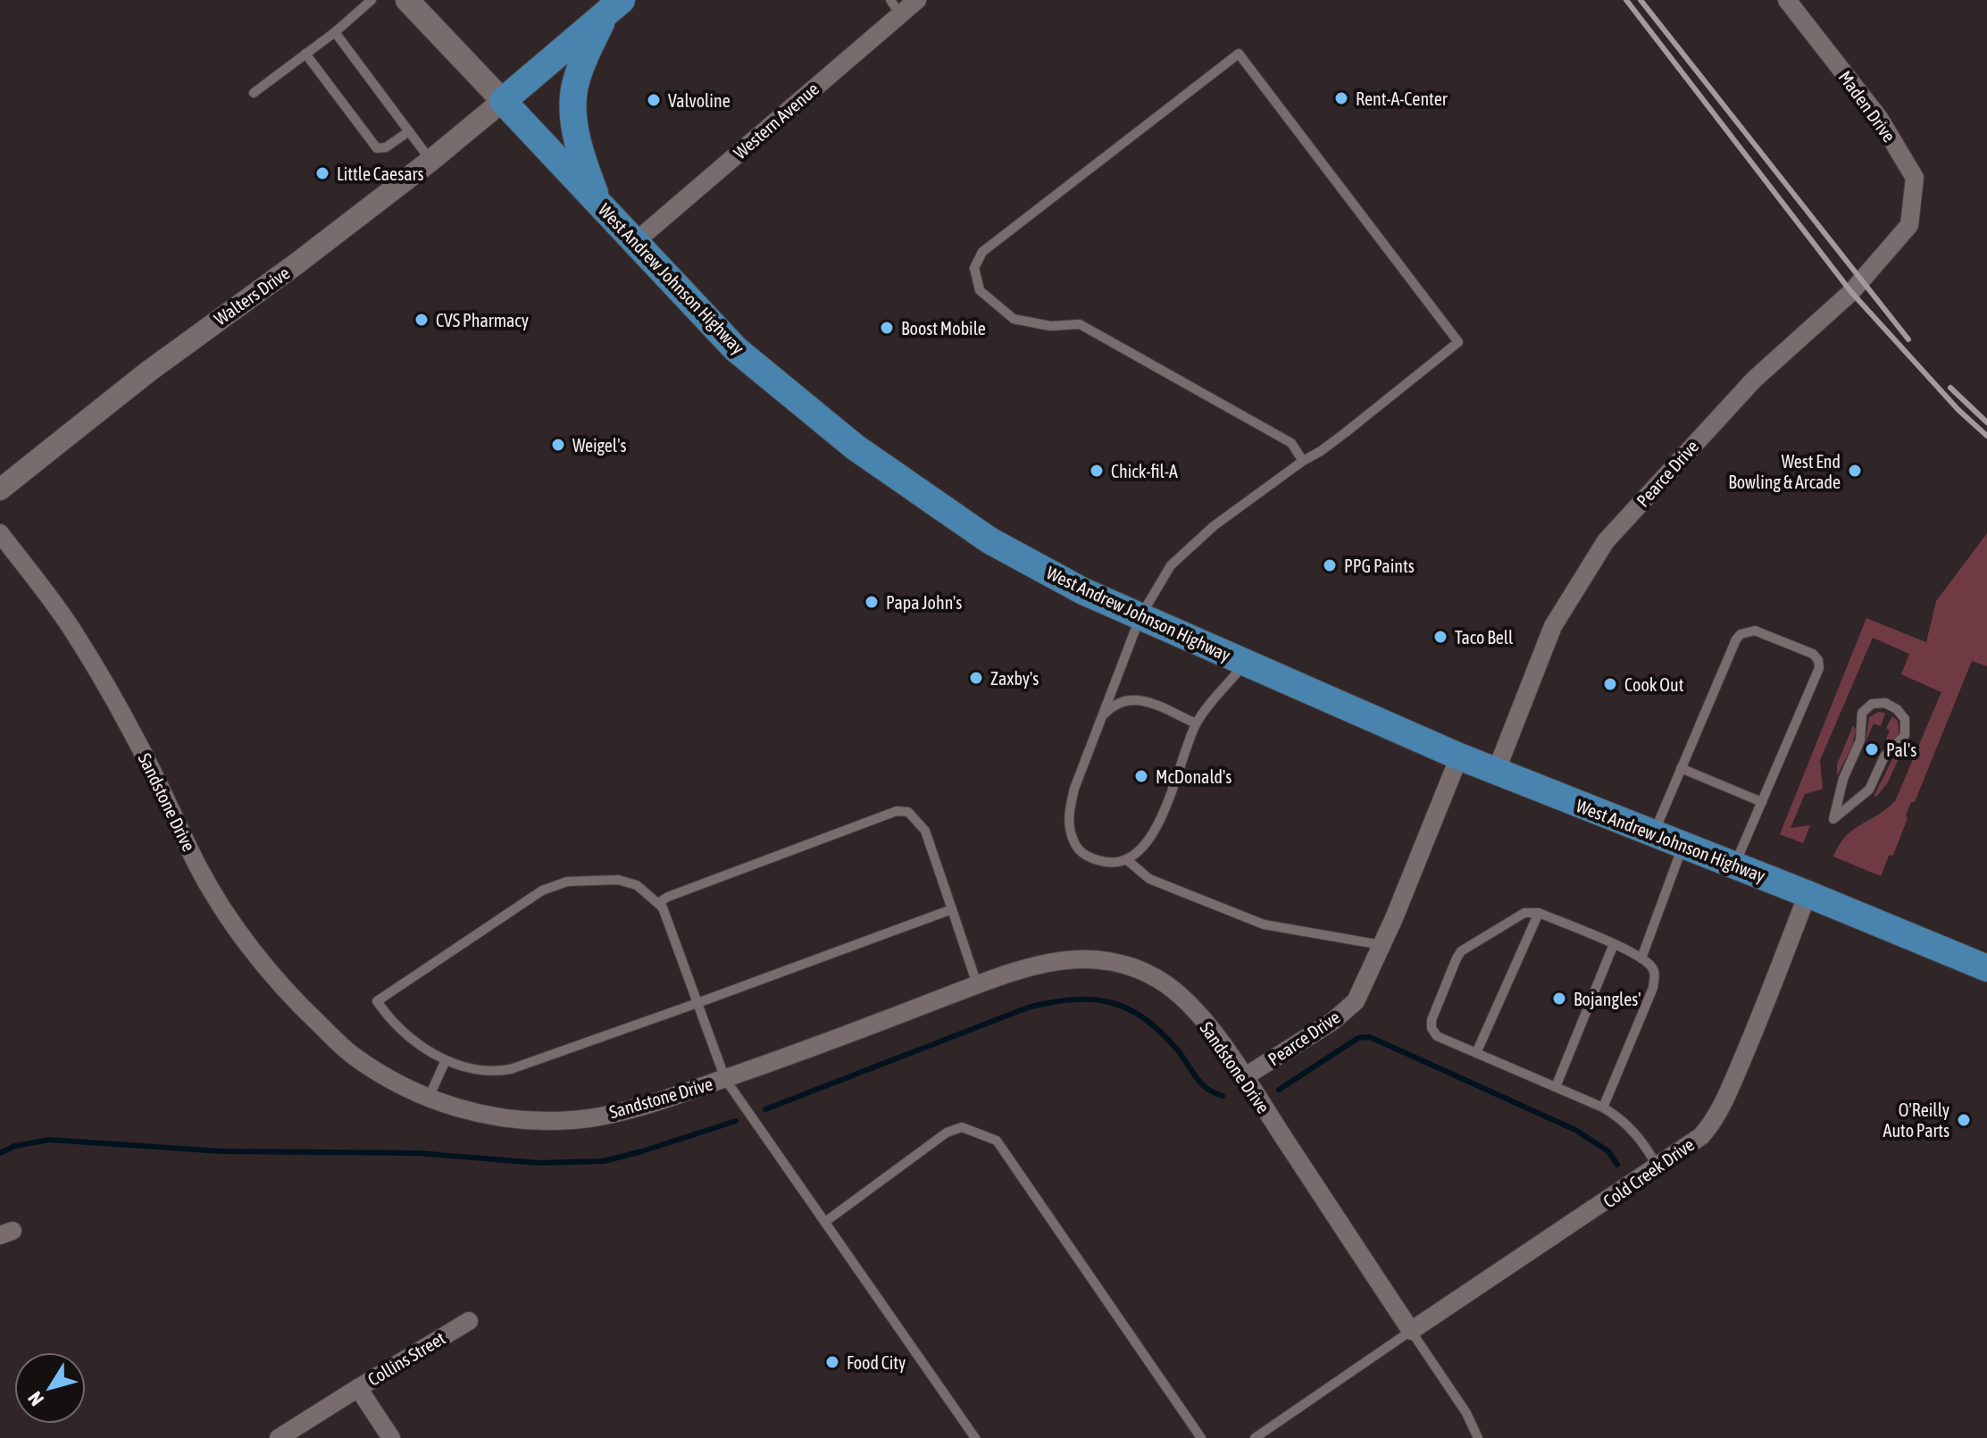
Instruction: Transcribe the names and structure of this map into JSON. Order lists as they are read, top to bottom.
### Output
{
  "streets": {
    "main road": ["West Andrew Johnson Highway"],
    "street": [
      "Maden Drive",
      "Western Avenue",
      "Walters Drive",
      "Pearce Drive",
      "Sandstone Drive",
      "Cold Creek Drive",
      "Collins Street"
    ]
  },
  "crossings": [
    ["Maden Drive", "Pearce Drive"],
    ["Western Avenue", "West Andrew Johnson Highway"],
    ["West Andrew Johnson Highway", "Walters Drive"],
    ["West Andrew Johnson Highway", "Pearce Drive"],
    ["West Andrew Johnson Highway", "Cold Creek Drive"],
    ["Pearce Drive", "Sandstone Drive"],
    ["Sandstone Drive", "Cold Creek Drive"]
  ],
  "places": [
    "Rent-A-Center",
    "Valvoline",
    "Little Caesars",
    "CVS Pharmacy",
    "Boost Mobile",
    "Weigel's",
    "Chick-fil-A",
    "West End Bowling & Arcade",
    "PPG Paints",
    "Papa John's",
    "Taco Bell",
    "Zaxby's",
    "Cook Out",
    "Pal's",
    "McDonald's",
    "Bojangles'",
    "O'Reilly Auto Parts",
    "Food City"
  ],
  "north": "bottom left"
}
